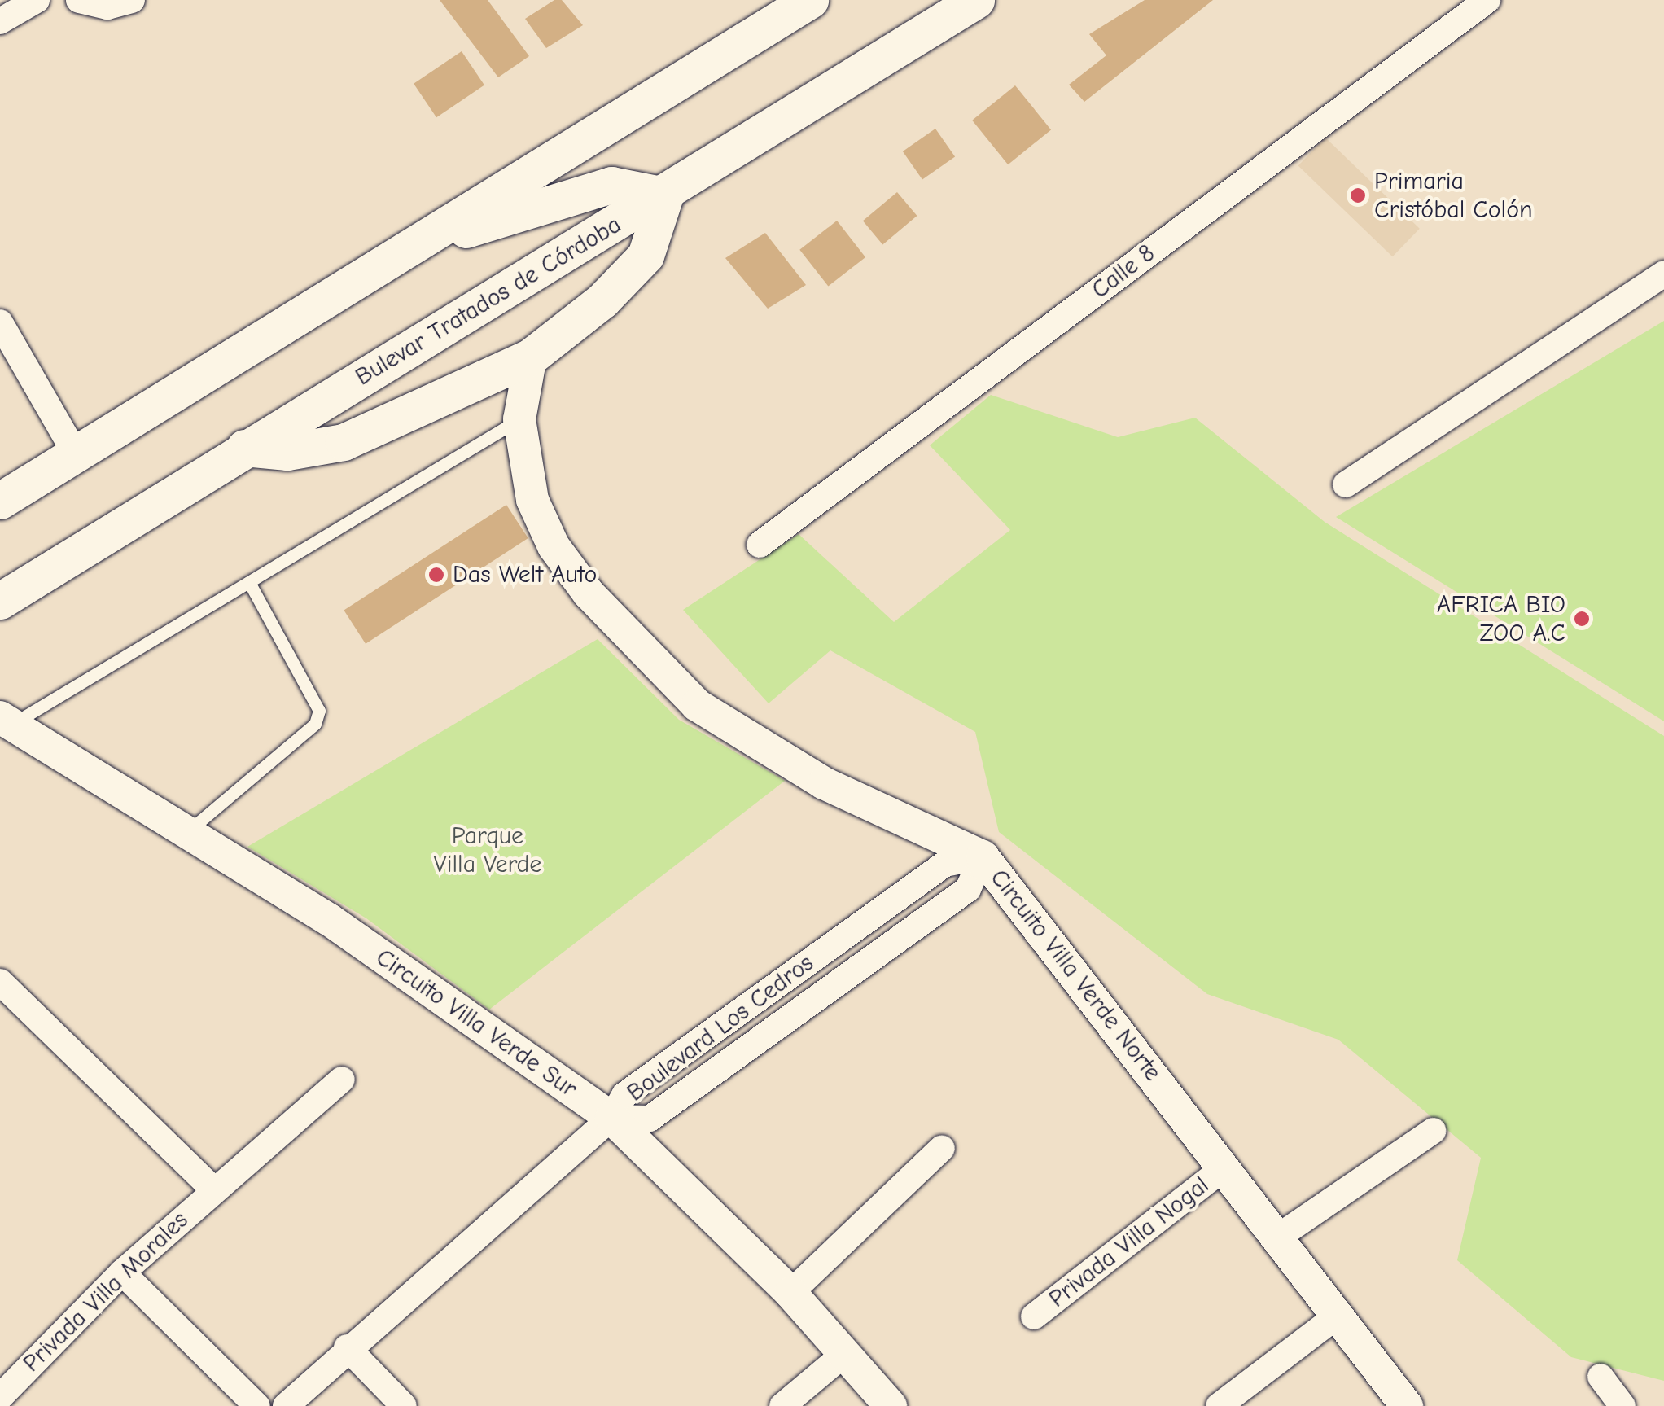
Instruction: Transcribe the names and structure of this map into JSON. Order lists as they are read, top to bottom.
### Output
{
  "streets": {
    "main road": ["Bulevar Tratados de Córdoba"],
    "street": [
      "Calle 8",
      "Circuito Villa Verde Norte",
      "Circuito Villa Verde Sur",
      "Boulevard Los Cedros",
      "Privada Villa Nogal",
      "Privada Villa Morales"
    ]
  },
  "crossings": [
    ["Circuito Villa Verde Norte", "Boulevard Los Cedros"],
    ["Circuito Villa Verde Norte", "Privada Villa Nogal"],
    ["Circuito Villa Verde Sur", "Boulevard Los Cedros"]
  ],
  "parks": ["Parque Villa Verde"],
  "places": ["Primaria Cristóbal Colón", "Das Welt Auto", "AFRICA BIO ZOO A.C"]
}
